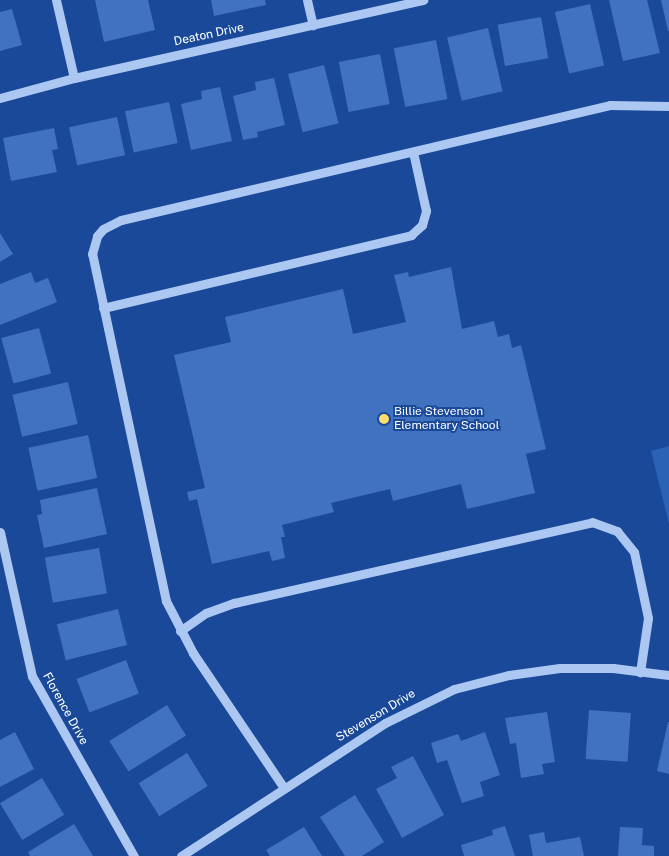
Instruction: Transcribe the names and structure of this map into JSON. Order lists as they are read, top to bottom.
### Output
{
  "streets": {
    "street": ["Deaton Drive", "Florence Drive", "Stevenson Drive"]
  },
  "places": ["Billie Stevenson Elementary School"]
}
